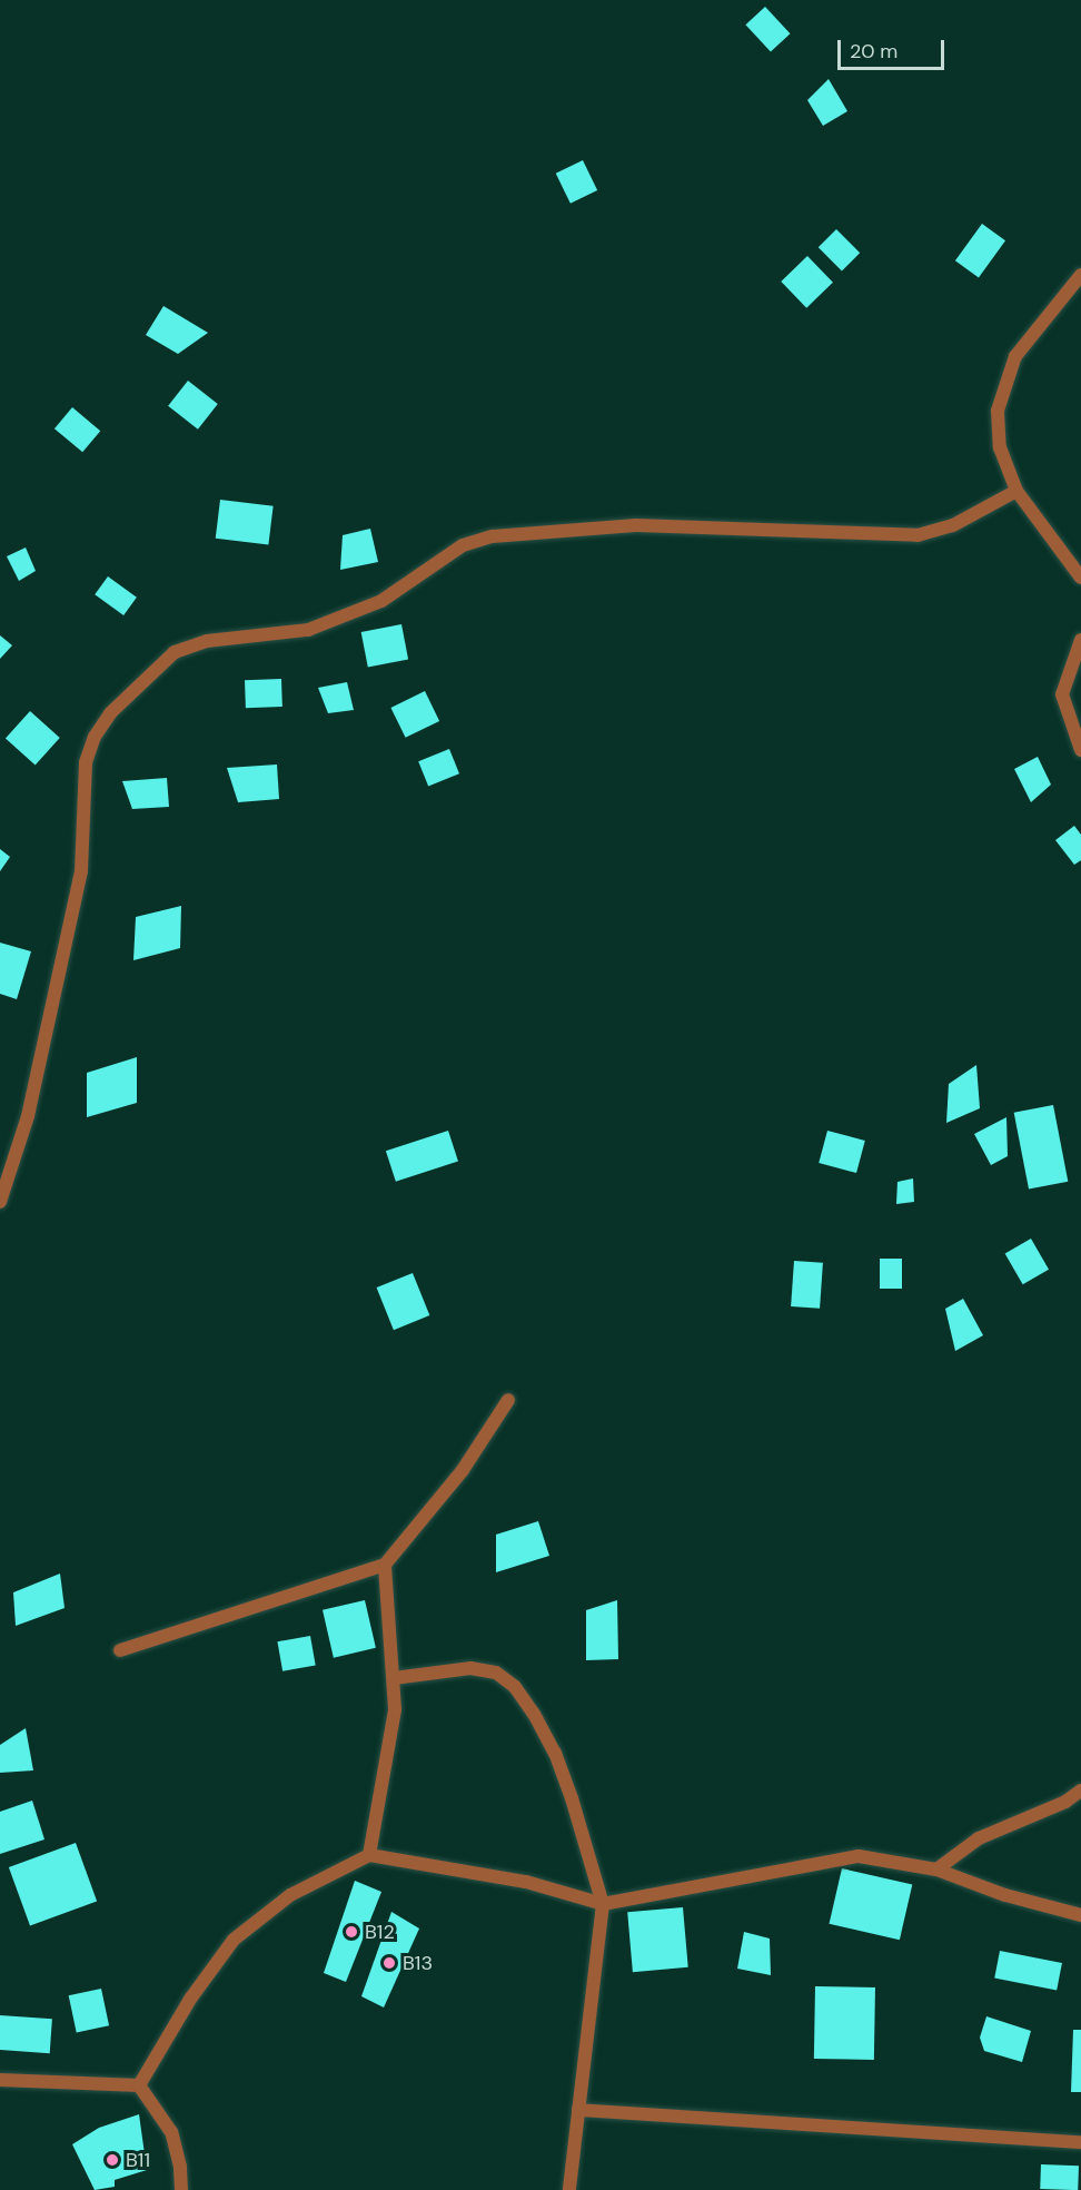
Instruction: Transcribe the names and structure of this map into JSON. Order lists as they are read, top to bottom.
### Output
{
  "places": ["B12", "B13", "B11"],
  "scale_bar": "20 m"
}
